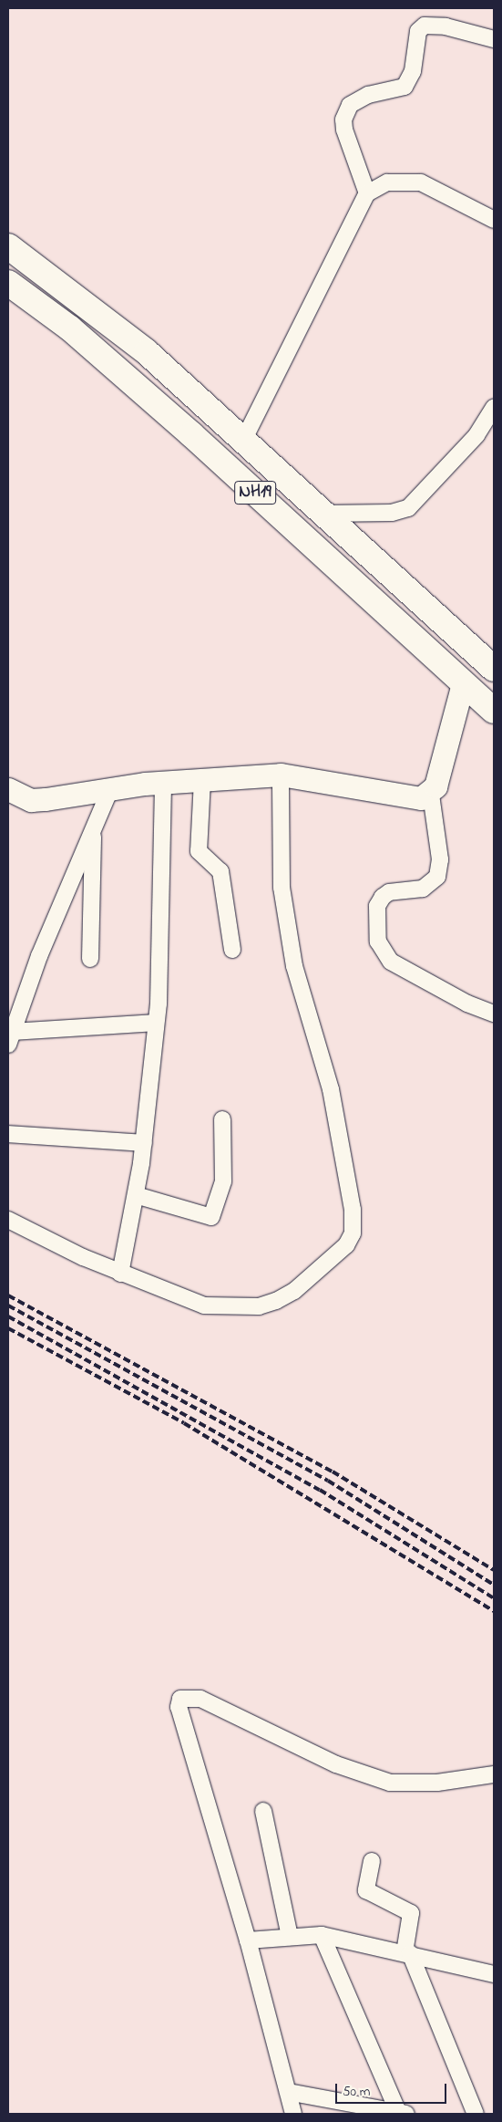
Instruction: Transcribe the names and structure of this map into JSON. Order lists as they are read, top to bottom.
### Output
{
  "streets": {
    "highway": ["NH19"]
  },
  "scale_bar": "50 m"
}
